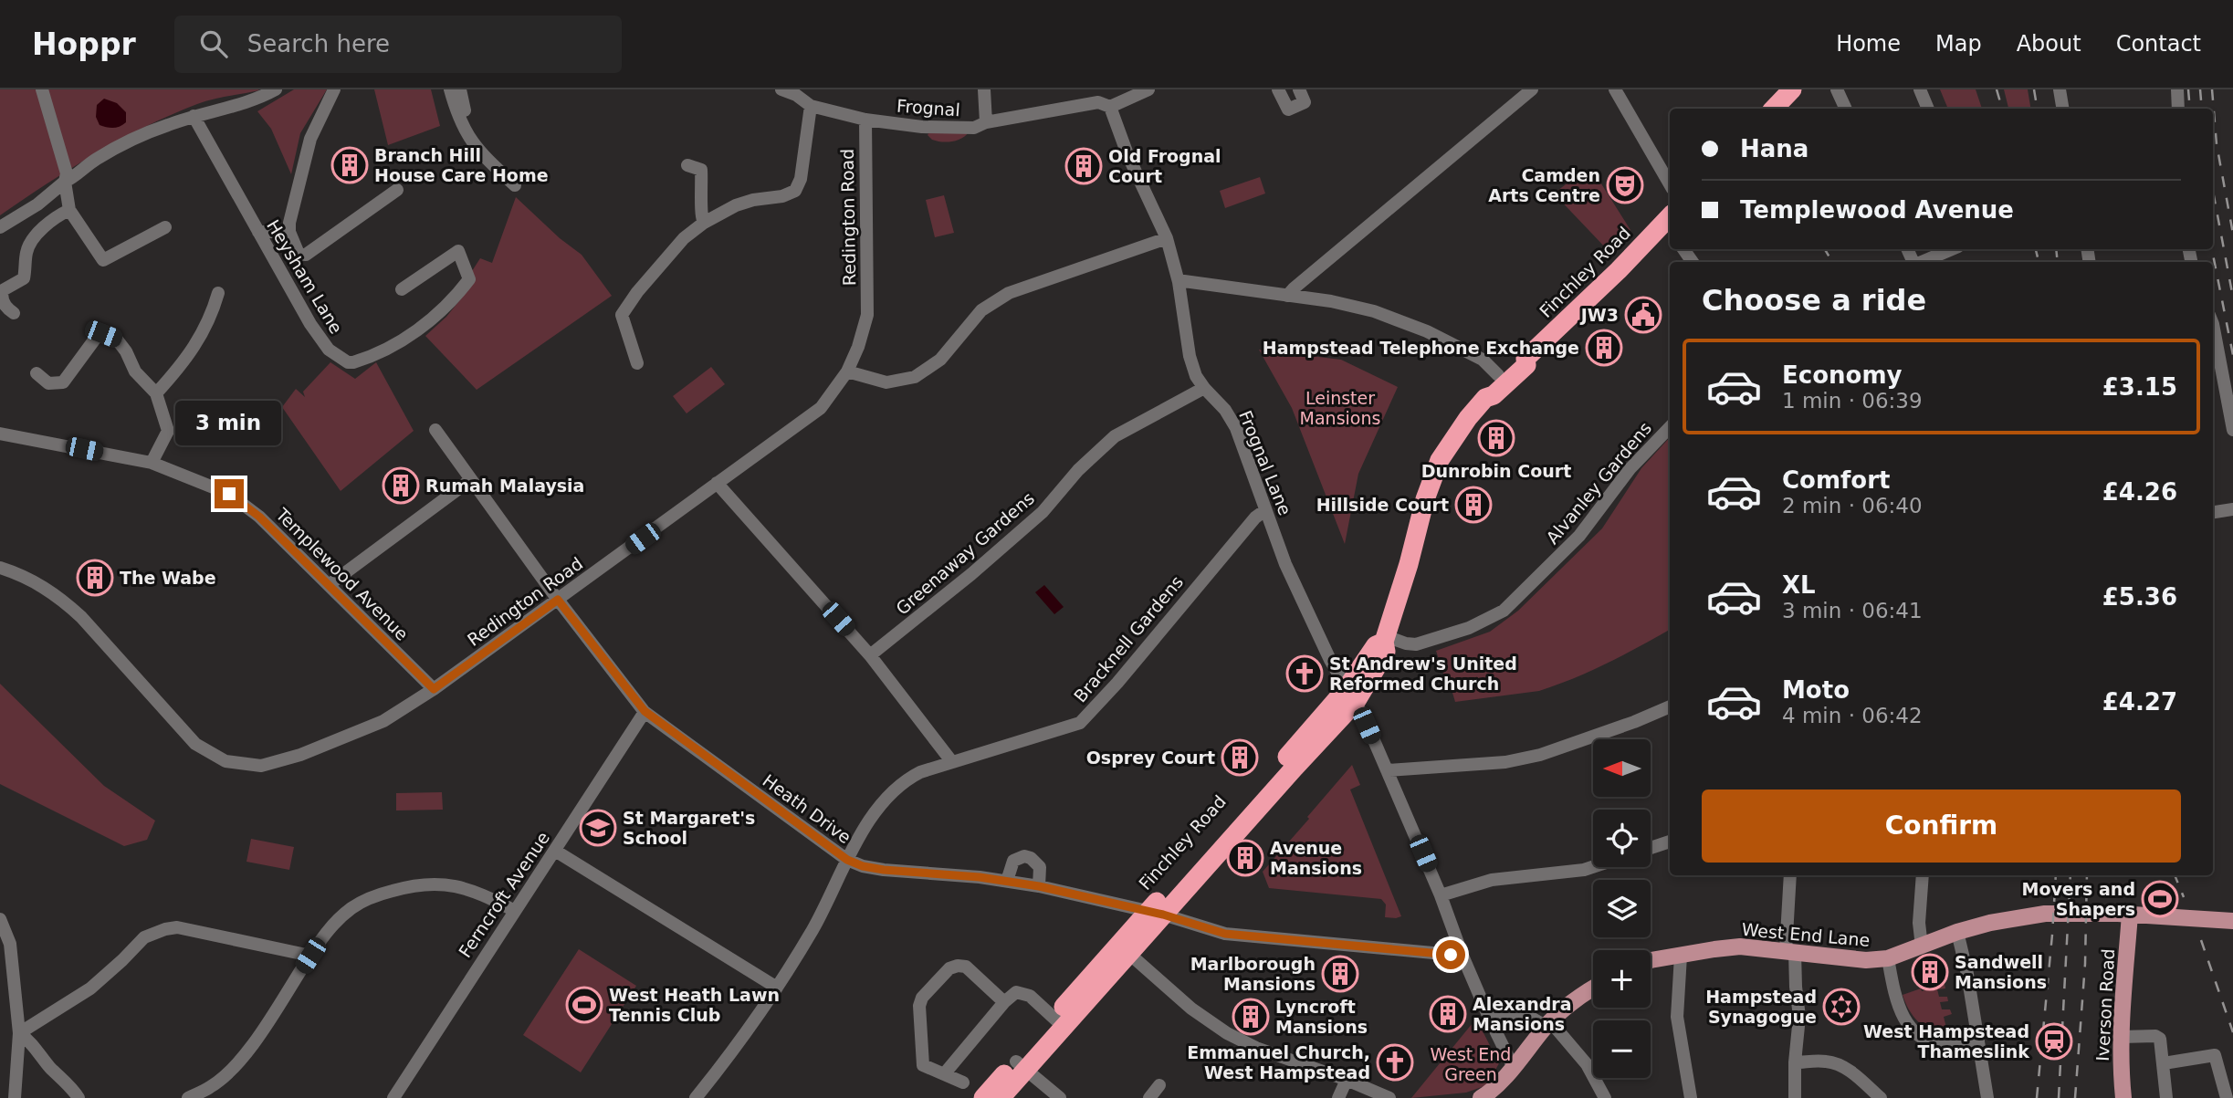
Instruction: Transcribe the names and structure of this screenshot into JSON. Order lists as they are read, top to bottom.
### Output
{
  "streets": {
    "highway": ["Finchley Road"],
    "main road": ["West End Lane", "Iverson Road"],
    "street": [
      "Frognal",
      "Redington Road",
      "Heysham Lane",
      "Frognal Lane",
      "Alvanley Gardens",
      "Greenaway Gardens",
      "Templewood Avenue",
      "Bracknell Gardens",
      "Heath Drive",
      "Ferncroft Avenue"
    ]
  },
  "crossings": [
    ["Frognal", "Redington Road"],
    ["Frognal", "Frognal Lane"],
    ["Redington Road", "Templewood Avenue"],
    ["Redington Road", "Heath Drive"],
    ["Finchley Road", "Frognal Lane"],
    ["Finchley Road", "Alvanley Gardens"],
    ["Finchley Road", "Heath Drive"],
    ["Frognal Lane", "Greenaway Gardens"],
    ["Frognal Lane", "Bracknell Gardens"],
    ["Bracknell Gardens", "Heath Drive"],
    ["Heath Drive", "Ferncroft Avenue"],
    ["West End Lane", "Iverson Road"]
  ],
  "parks": ["Leinster Mansions", "West End Green"],
  "places": {
    "building": [
      "Branch Hill House Care Home",
      "Old Frognal Court",
      "Hampstead Telephone Exchange",
      "Dunrobin Court",
      "Rumah Malaysia",
      "Hillside Court",
      "The Wabe",
      "Osprey Court",
      "Avenue Mansions",
      "Sandwell Mansions",
      "Marlborough Mansions",
      "Alexandra Mansions",
      "Lyncroft Mansions"
    ],
    "theatre": ["Camden Arts Centre"],
    "public building": ["JW3"],
    "church": ["St Andrew's United Reformed Church", "Emmanuel Church, West Hampstead"],
    "school or university": ["St Margaret's School"],
    "sports": ["Movers and Shapers", "West Heath Lawn Tennis Club"],
    "synagogue": ["Hampstead Synagogue"],
    "station": ["West Hampstead Thameslink"]
  },
  "north": "left",
  "page": {
    "header": "Hoppr",
    "search": "Search here",
    "nav": [
      "Home",
      "Map",
      "About",
      "Contact"
    ],
    "banner": ["Hana", "Templewood Avenue"],
    "heading": "Choose a ride",
    "list": [
      {
        "name": "Economy",
        "note": "1 min · 06:39",
        "value": "£3.15"
      },
      {
        "name": "Comfort",
        "note": "2 min · 06:40",
        "value": "£4.26"
      },
      {
        "name": "XL",
        "note": "3 min · 06:41",
        "value": "£5.36"
      },
      {
        "name": "Moto",
        "note": "4 min · 06:42",
        "value": "£4.27"
      }
    ],
    "bubble": "3 min",
    "map_buttons": ["+", "−"],
    "buttons": "Confirm"
  }
}
